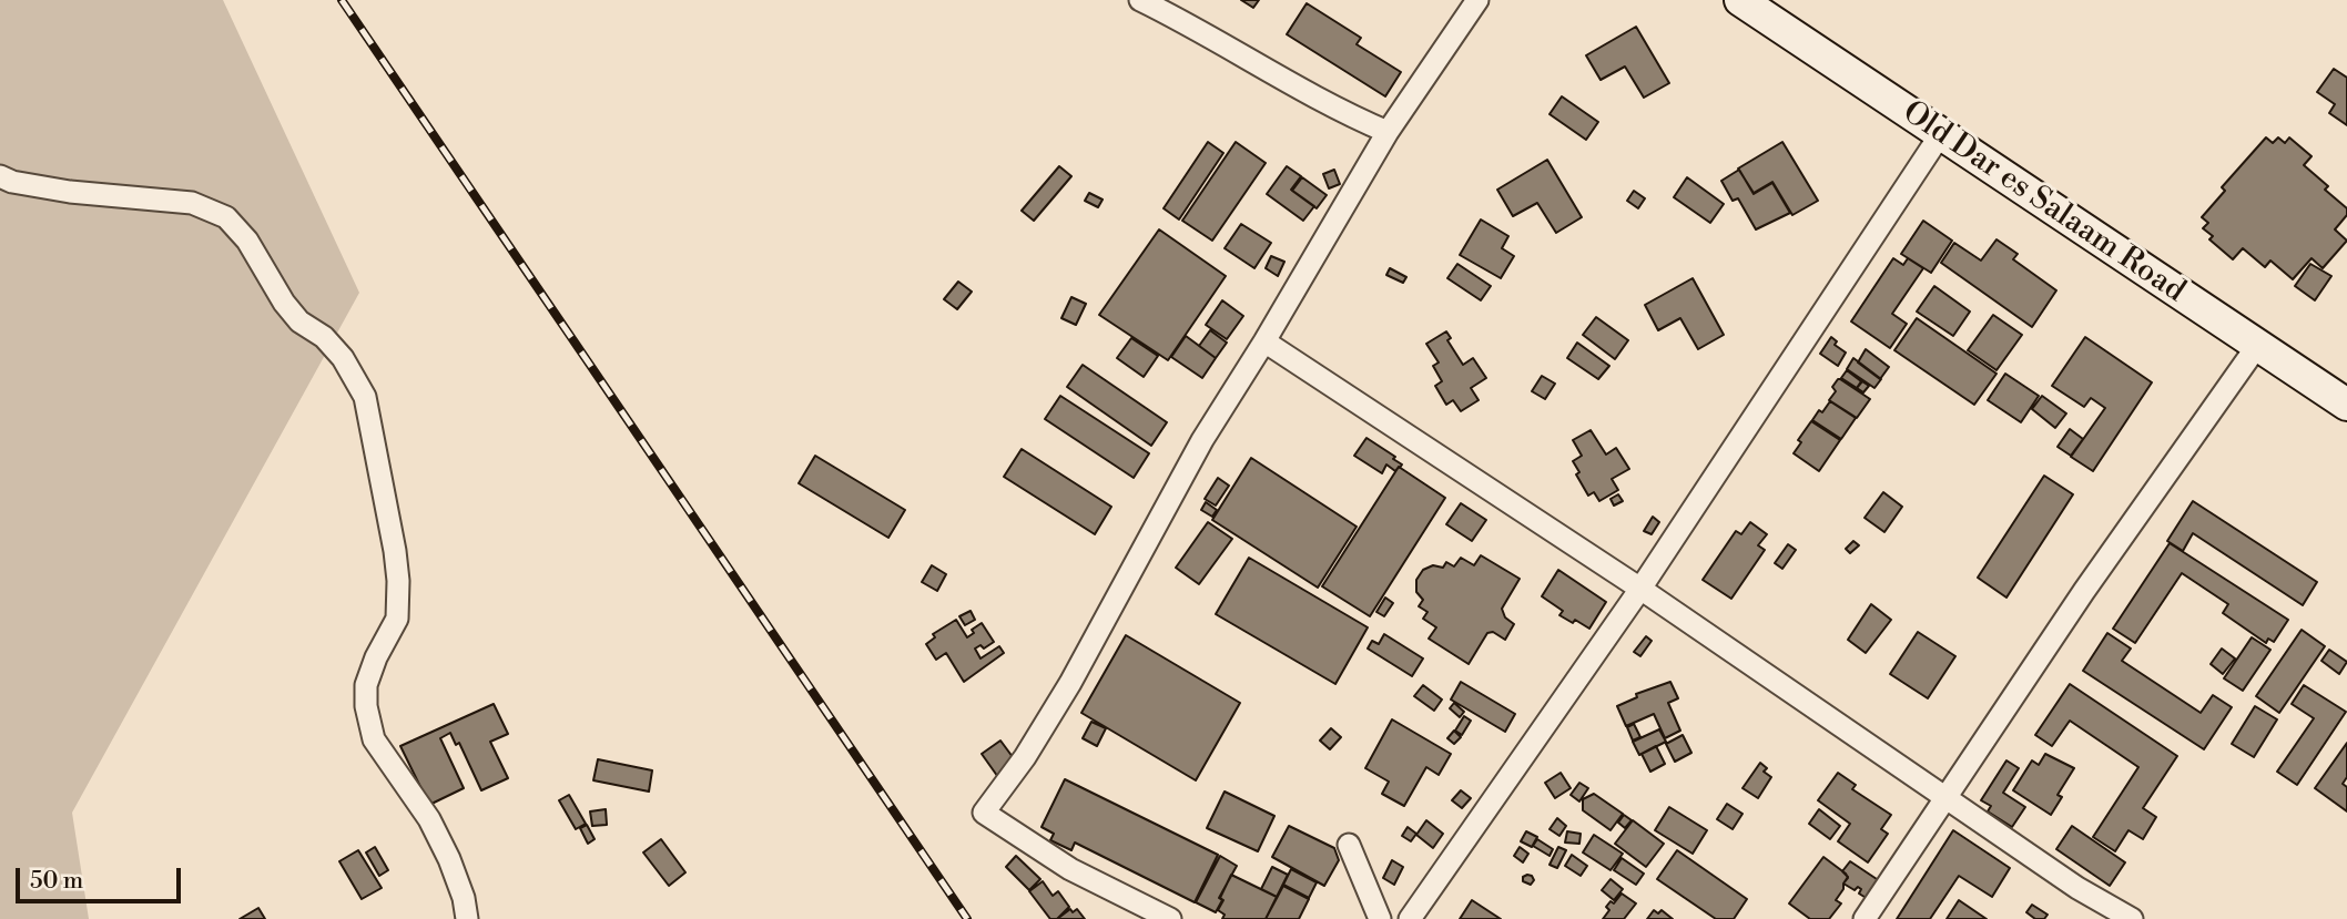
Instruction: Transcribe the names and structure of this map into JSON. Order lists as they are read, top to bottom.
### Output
{
  "streets": {
    "main road": ["Old Dar es Salaam Road"]
  },
  "scale_bar": "50 m"
}
